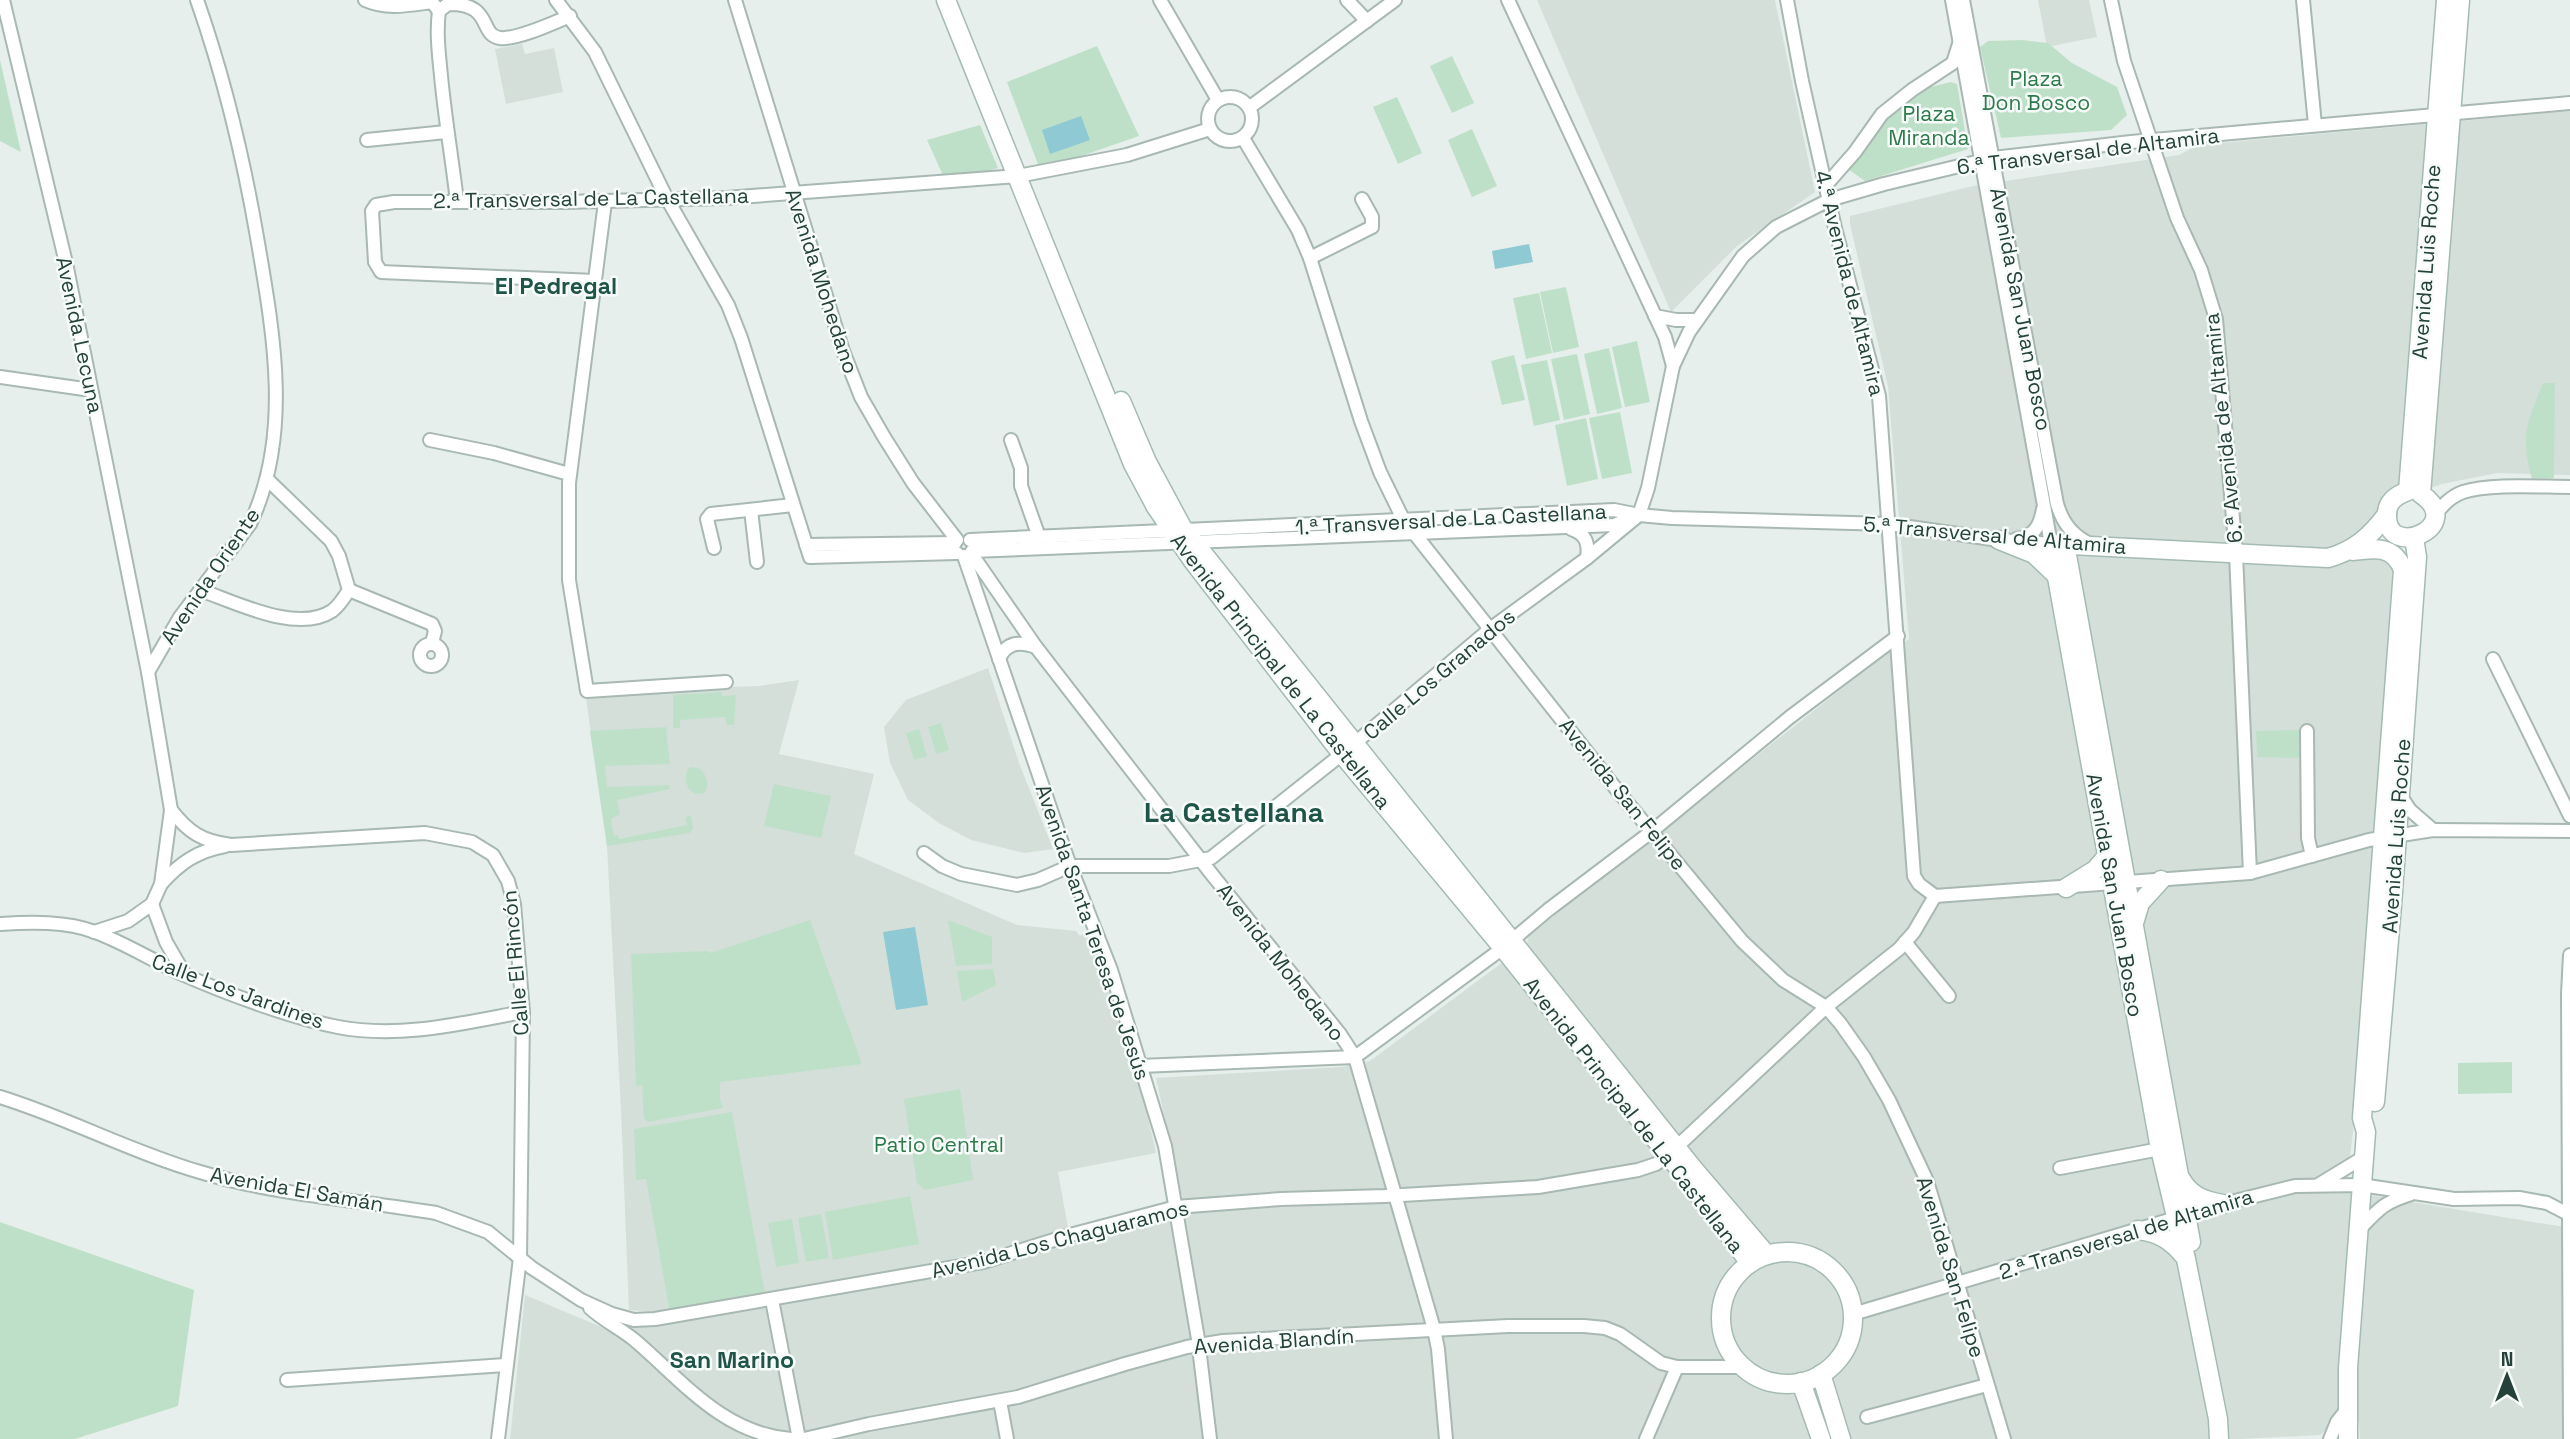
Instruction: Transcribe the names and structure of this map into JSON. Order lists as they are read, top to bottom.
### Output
{
  "streets": {
    "main road": [
      "Avenida Luis Roche",
      "Avenida San Juan Bosco",
      "5.ª Transversal de Altamira",
      "Avenida Principal de La Castellana"
    ],
    "street": [
      "6.ª Transversal de Altamira",
      "2.ª Transversal de La Castellana",
      "Avenida Mohedano",
      "4.ª Avenida de Altamira",
      "Avenida Lecuna",
      "6.ª Avenida de Altamira",
      "1.ª Transversal de La Castellana",
      "Avenida Oriente",
      "Calle Los Granados",
      "Avenida San Felipe",
      "Avenida Santa Teresa de Jesús",
      "Calle El Rincón",
      "Calle Los Jardines",
      "Avenida El Samán",
      "2.ª Transversal de Altamira",
      "Avenida Los Chaguaramos",
      "Avenida Blandín"
    ]
  },
  "crossings": [
    ["6.ª Transversal de Altamira", "Avenida Luis Roche"],
    ["6.ª Transversal de Altamira", "4.ª Avenida de Altamira"],
    ["6.ª Transversal de Altamira", "Avenida San Juan Bosco"],
    ["6.ª Transversal de Altamira", "6.ª Avenida de Altamira"],
    ["6.ª Transversal de Altamira", "1.ª Transversal de La Castellana"],
    ["6.ª Transversal de Altamira", "5.ª Transversal de Altamira"],
    ["6.ª Transversal de Altamira", "Calle Los Granados"],
    ["2.ª Transversal de La Castellana", "Avenida Mohedano"],
    ["2.ª Transversal de La Castellana", "Avenida Principal de La Castellana"],
    ["2.ª Transversal de La Castellana", "Avenida San Felipe"],
    ["Avenida Luis Roche", "5.ª Transversal de Altamira"],
    ["Avenida Luis Roche", "2.ª Transversal de Altamira"],
    ["Avenida Mohedano", "1.ª Transversal de La Castellana"],
    ["Avenida Mohedano", "Calle Los Granados"],
    ["Avenida Mohedano", "Avenida Santa Teresa de Jesús"],
    ["Avenida Mohedano", "Avenida Los Chaguaramos"],
    ["Avenida Mohedano", "Avenida Blandín"],
    ["4.ª Avenida de Altamira", "5.ª Transversal de Altamira"],
    ["4.ª Avenida de Altamira", "Avenida Los Chaguaramos"],
    ["Avenida San Juan Bosco", "5.ª Transversal de Altamira"],
    ["Avenida San Juan Bosco", "2.ª Transversal de Altamira"],
    ["Avenida Lecuna", "Avenida Oriente"],
    ["6.ª Avenida de Altamira", "5.ª Transversal de Altamira"],
    ["1.ª Transversal de La Castellana", "5.ª Transversal de Altamira"],
    ["1.ª Transversal de La Castellana", "Avenida Principal de La Castellana"],
    ["1.ª Transversal de La Castellana", "Calle Los Granados"],
    ["1.ª Transversal de La Castellana", "Avenida San Felipe"],
    ["1.ª Transversal de La Castellana", "Avenida Santa Teresa de Jesús"],
    ["5.ª Transversal de Altamira", "Calle Los Granados"],
    ["Avenida Principal de La Castellana", "Calle Los Granados"],
    ["Avenida Principal de La Castellana", "2.ª Transversal de Altamira"],
    ["Avenida Principal de La Castellana", "Avenida Los Chaguaramos"],
    ["Avenida Principal de La Castellana", "Avenida Blandín"],
    ["Calle Los Granados", "Avenida San Felipe"],
    ["Calle Los Granados", "Avenida Santa Teresa de Jesús"],
    ["Avenida San Felipe", "2.ª Transversal de Altamira"],
    ["Avenida San Felipe", "Avenida Los Chaguaramos"],
    ["Avenida Santa Teresa de Jesús", "Avenida Los Chaguaramos"],
    ["Avenida Santa Teresa de Jesús", "Avenida Blandín"],
    ["Calle El Rincón", "Calle Los Jardines"],
    ["Calle El Rincón", "Avenida El Samán"],
    ["Avenida El Samán", "Avenida Los Chaguaramos"],
    ["2.ª Transversal de Altamira", "Avenida Blandín"]
  ],
  "districts": ["El Pedregal", "La Castellana", "San Marino"],
  "parks": ["Plaza Don Bosco", "Plaza Miranda", "Patio Central"],
  "north": "top"
}
